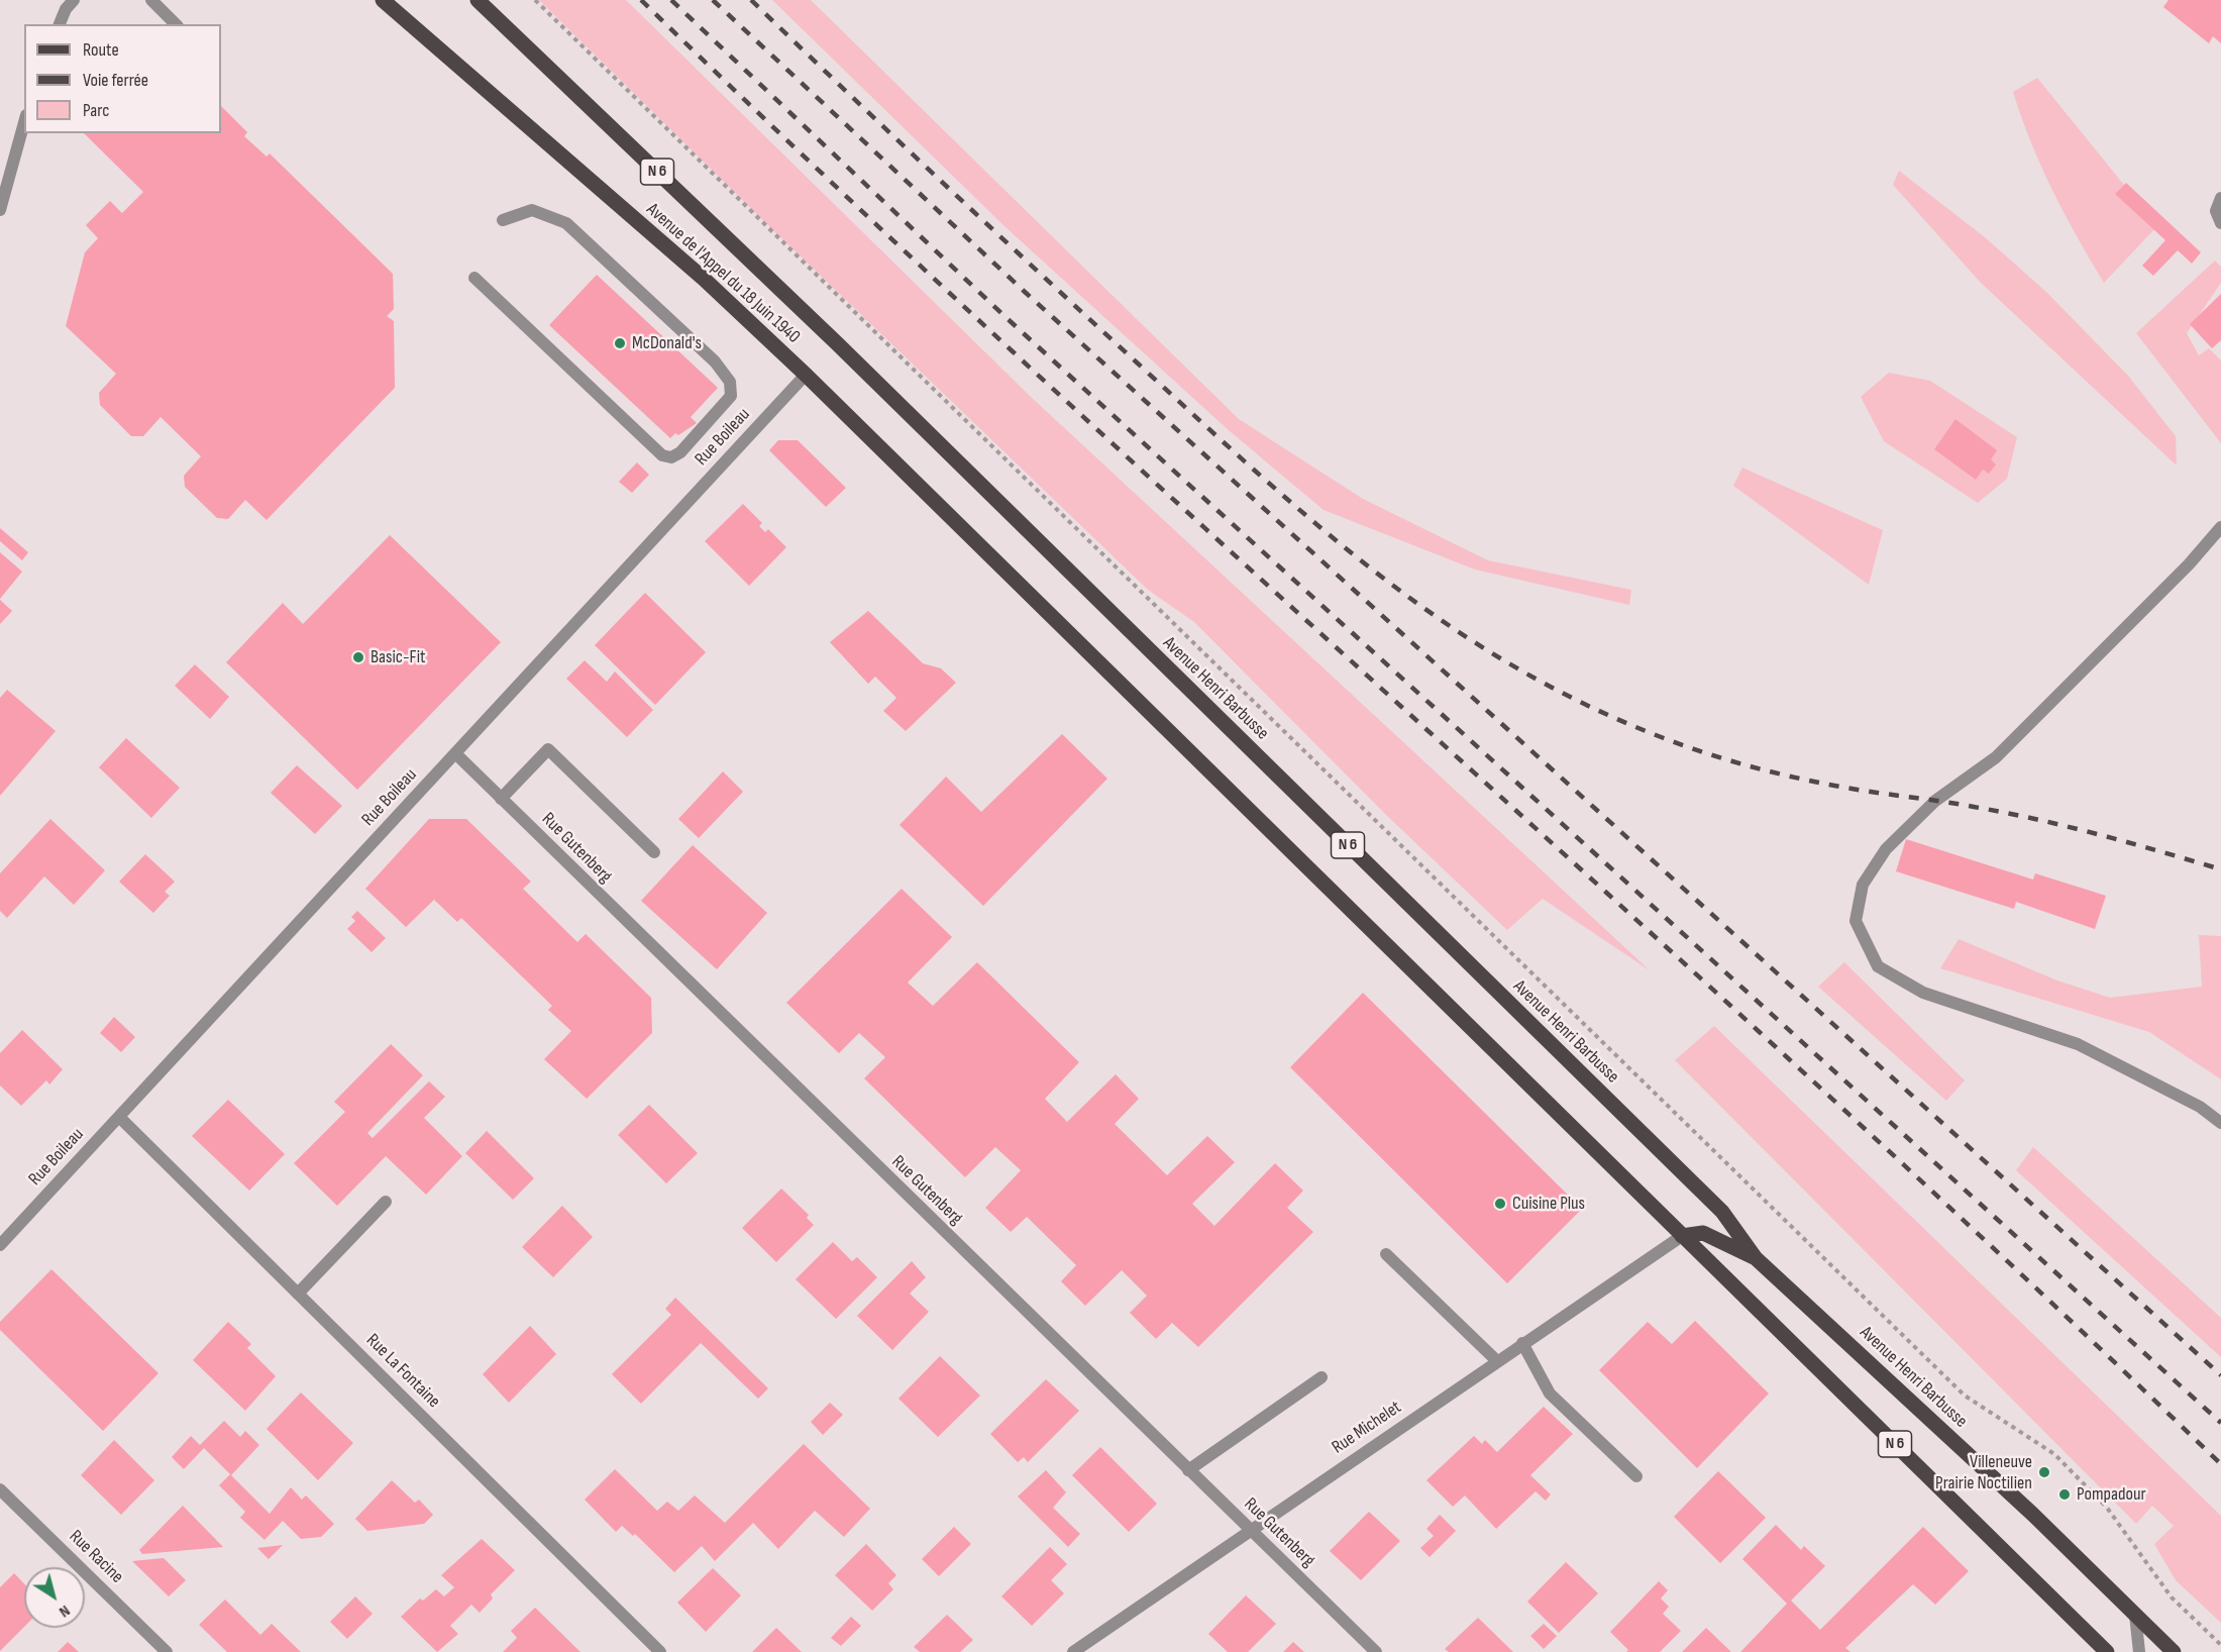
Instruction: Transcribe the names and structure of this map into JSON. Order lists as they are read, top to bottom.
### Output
{
  "streets": {
    "main road": ["N 6", "Avenue de l'Appel du 18 Juin 1940", "Avenue Henri Barbusse"],
    "street": [
      "Rue Boileau",
      "Rue Gutenberg",
      "Rue La Fontaine",
      "Rue Michelet",
      "Rue Racine"
    ]
  },
  "crossings": [
    ["N 6", "Avenue de l'Appel du 18 Juin 1940"],
    ["N 6", "Rue Michelet"],
    ["Avenue de l'Appel du 18 Juin 1940", "Rue Boileau"],
    ["Avenue de l'Appel du 18 Juin 1940", "Avenue Henri Barbusse"],
    ["Avenue de l'Appel du 18 Juin 1940", "Rue Michelet"],
    ["Rue Boileau", "Rue Gutenberg"],
    ["Rue Boileau", "Rue La Fontaine"],
    ["Rue Gutenberg", "Rue Michelet"]
  ],
  "places": [
    "McDonald's",
    "Basic-Fit",
    "Cuisine Plus",
    "Villeneuve Prairie Noctilien",
    "Pompadour"
  ],
  "legend": ["Route", "Voie ferrée", "Parc"],
  "north": "bottom right"
}
